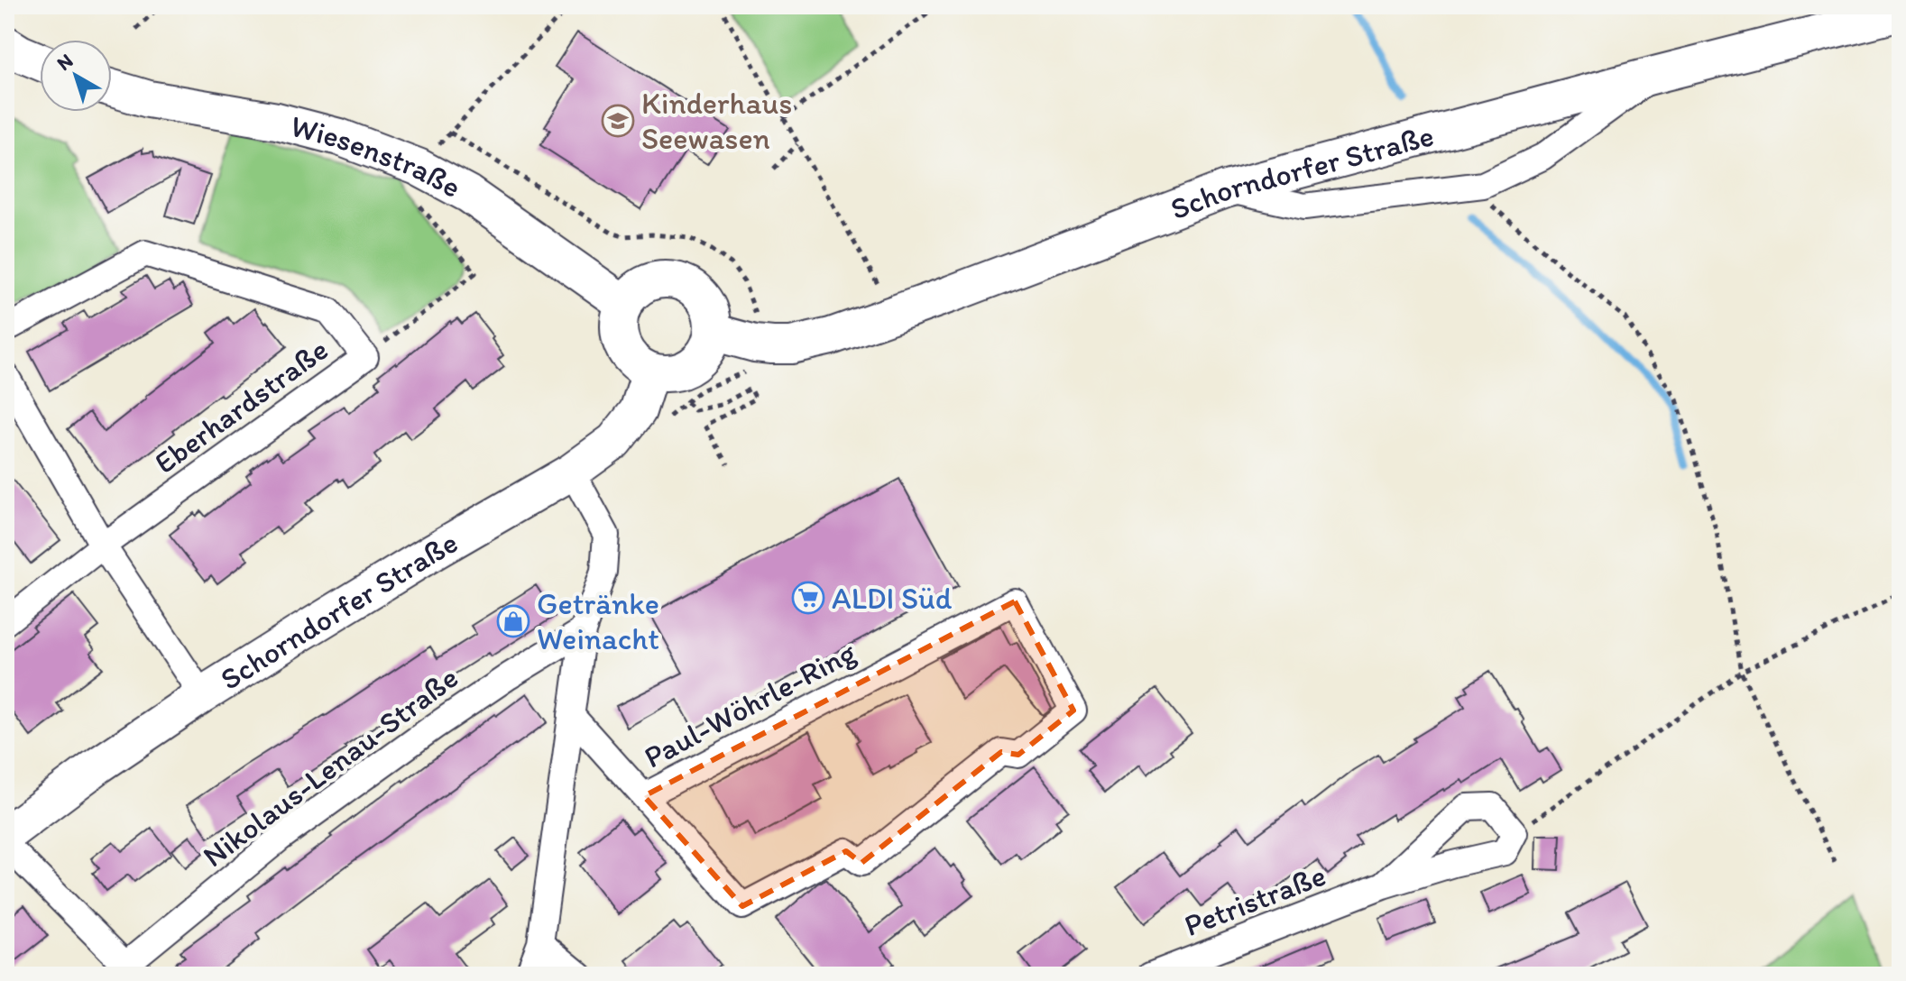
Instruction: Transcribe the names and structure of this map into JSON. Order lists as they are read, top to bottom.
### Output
{
  "streets": {
    "street": [
      "Wiesenstraße",
      "Schorndorfer Straße",
      "Eberhardstraße",
      "Paul-Wöhrle-Ring",
      "Nikolaus-Lenau-Straße",
      "Petristraße"
    ]
  },
  "crossings": [
    ["Wiesenstraße", "Schorndorfer Straße"]
  ],
  "places": {
    "school or university": ["Kinderhaus Seewasen"],
    "supermarket": ["ALDI Süd"],
    "shop": ["Getränke Weinacht"]
  },
  "north": "top left"
}
